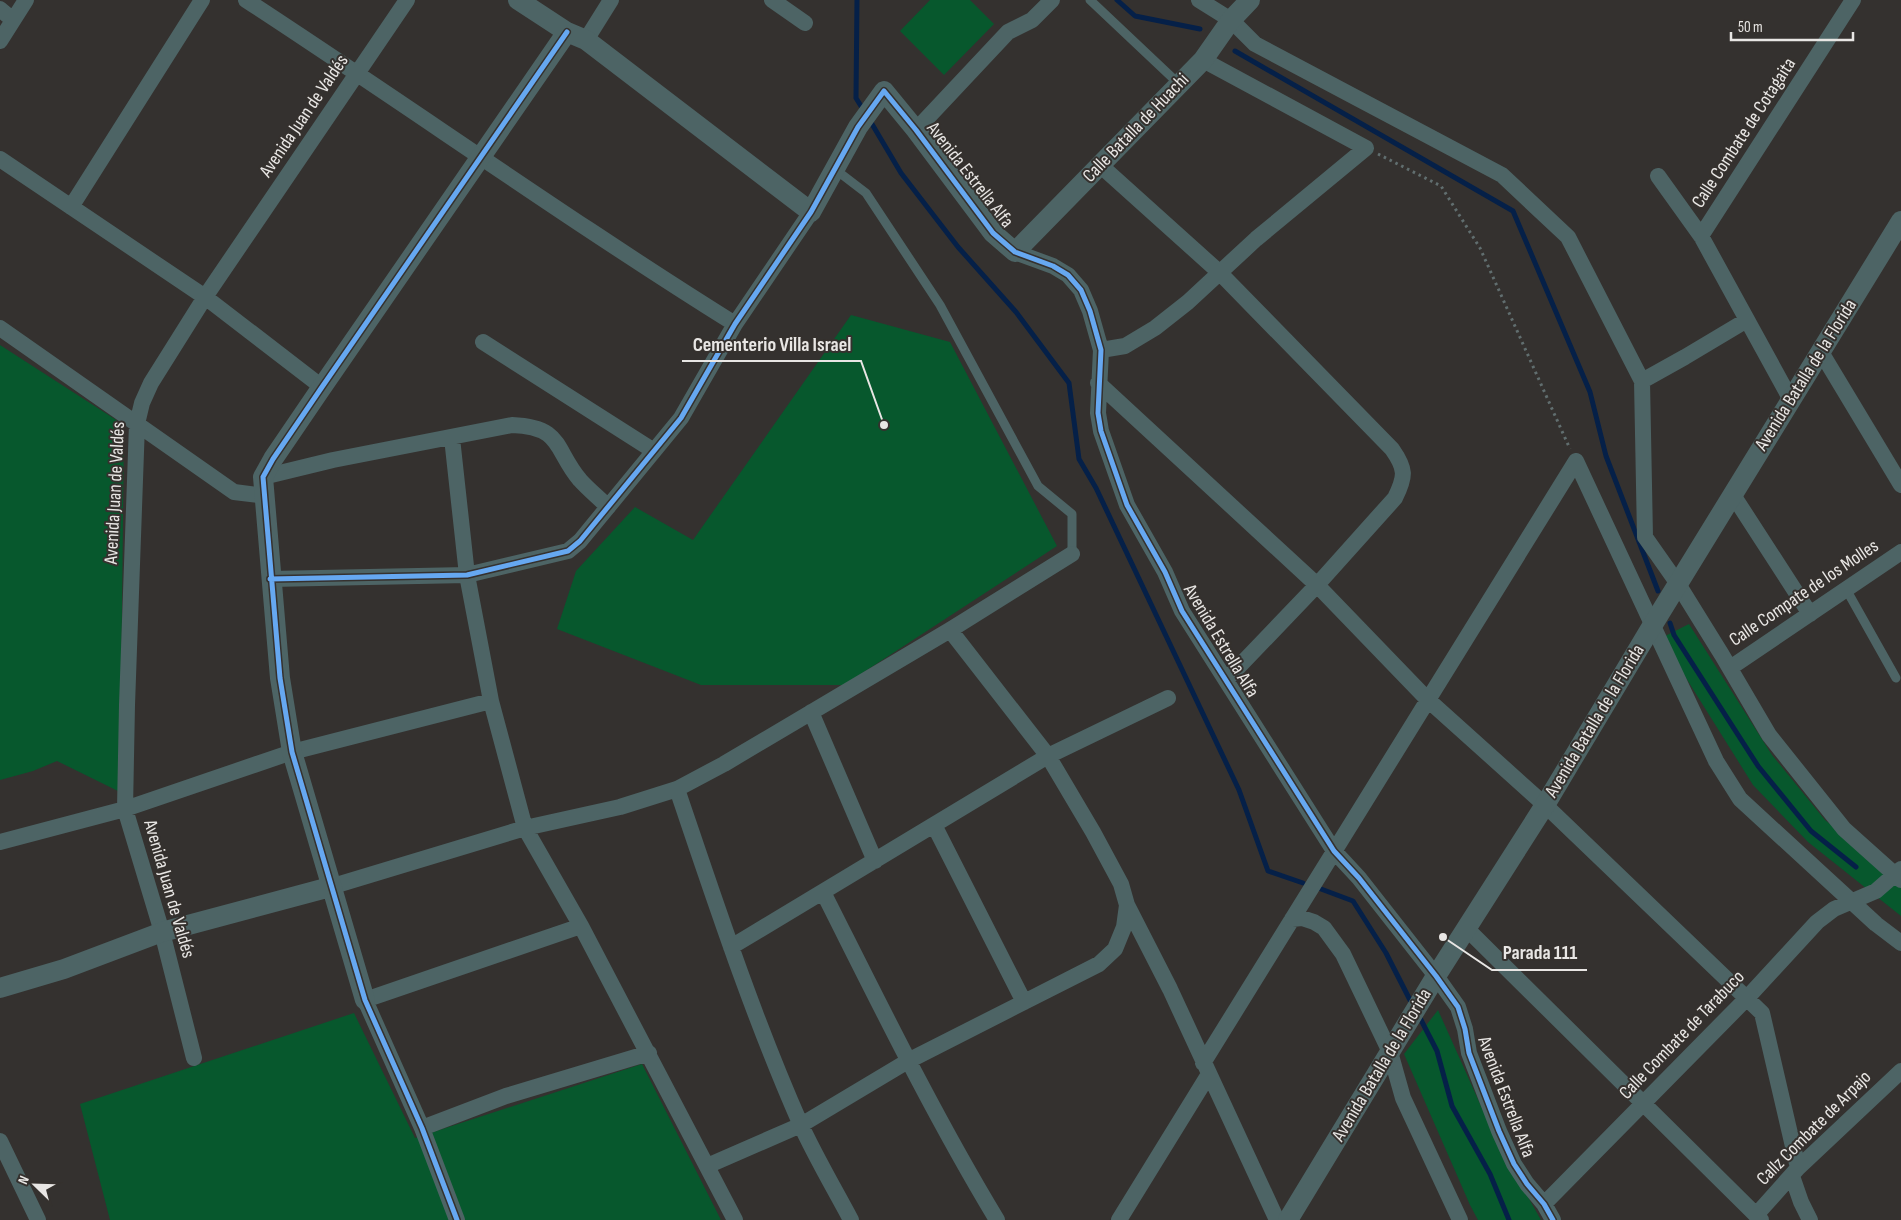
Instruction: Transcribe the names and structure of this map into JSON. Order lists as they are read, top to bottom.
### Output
{
  "streets": {
    "street": [
      "Avenida Juan de Valdés",
      "Calle Batalla de Huachi",
      "Calle Combate de Cotagaita",
      "Avenida Estrella Alfa",
      "Avenida Batalla de la Florida",
      "Calle Compate de los Molles",
      "Calle Combate de Tarabuco",
      "Callz Combate de Arpajo"
    ]
  },
  "crossings": [
    ["Calle Batalla de Huachi", "Avenida Estrella Alfa"],
    ["Calle Combate de Cotagaita", "Avenida Batalla de la Florida"],
    ["Avenida Estrella Alfa", "Avenida Batalla de la Florida"],
    ["Avenida Estrella Alfa", "Calle Combate de Tarabuco"]
  ],
  "places": ["Cementerio Villa Israel", "Parada 111"],
  "scale_bar": "50 m",
  "north": "top left"
}
